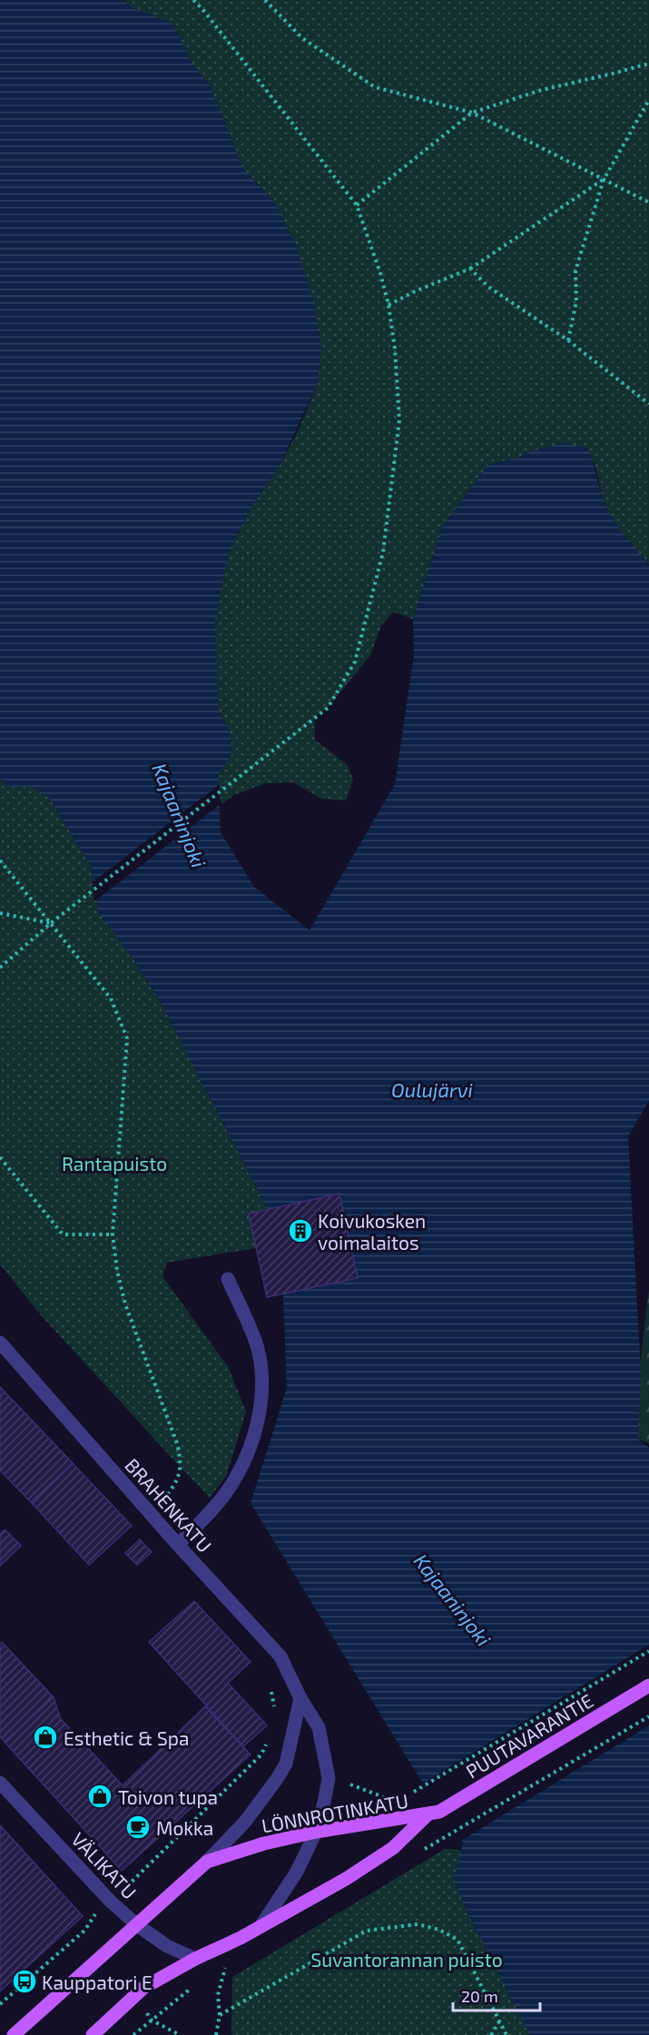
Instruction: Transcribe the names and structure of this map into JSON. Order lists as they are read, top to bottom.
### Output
{
  "streets": {
    "main road": ["PUUTAVARANTIE", "LÖNNROTINKATU"],
    "street": ["BRAHENKATU", "VÄLIKATU"]
  },
  "crossings": [
    ["BRAHENKATU", "LÖNNROTINKATU"],
    ["PUUTAVARANTIE", "LÖNNROTINKATU"],
    ["LÖNNROTINKATU", "VÄLIKATU"]
  ],
  "water": ["Kajaaninjoki", "Oulujärvi"],
  "parks": ["Rantapuisto", "Suvantorannan puisto"],
  "places": {
    "building": ["Koivukosken voimalaitos"],
    "shop": ["Esthetic & Spa", "Toivon tupa"],
    "cafe": ["Mokka"],
    "bus stop": ["Kauppatori E"]
  },
  "scale_bar": "20 m"
}
